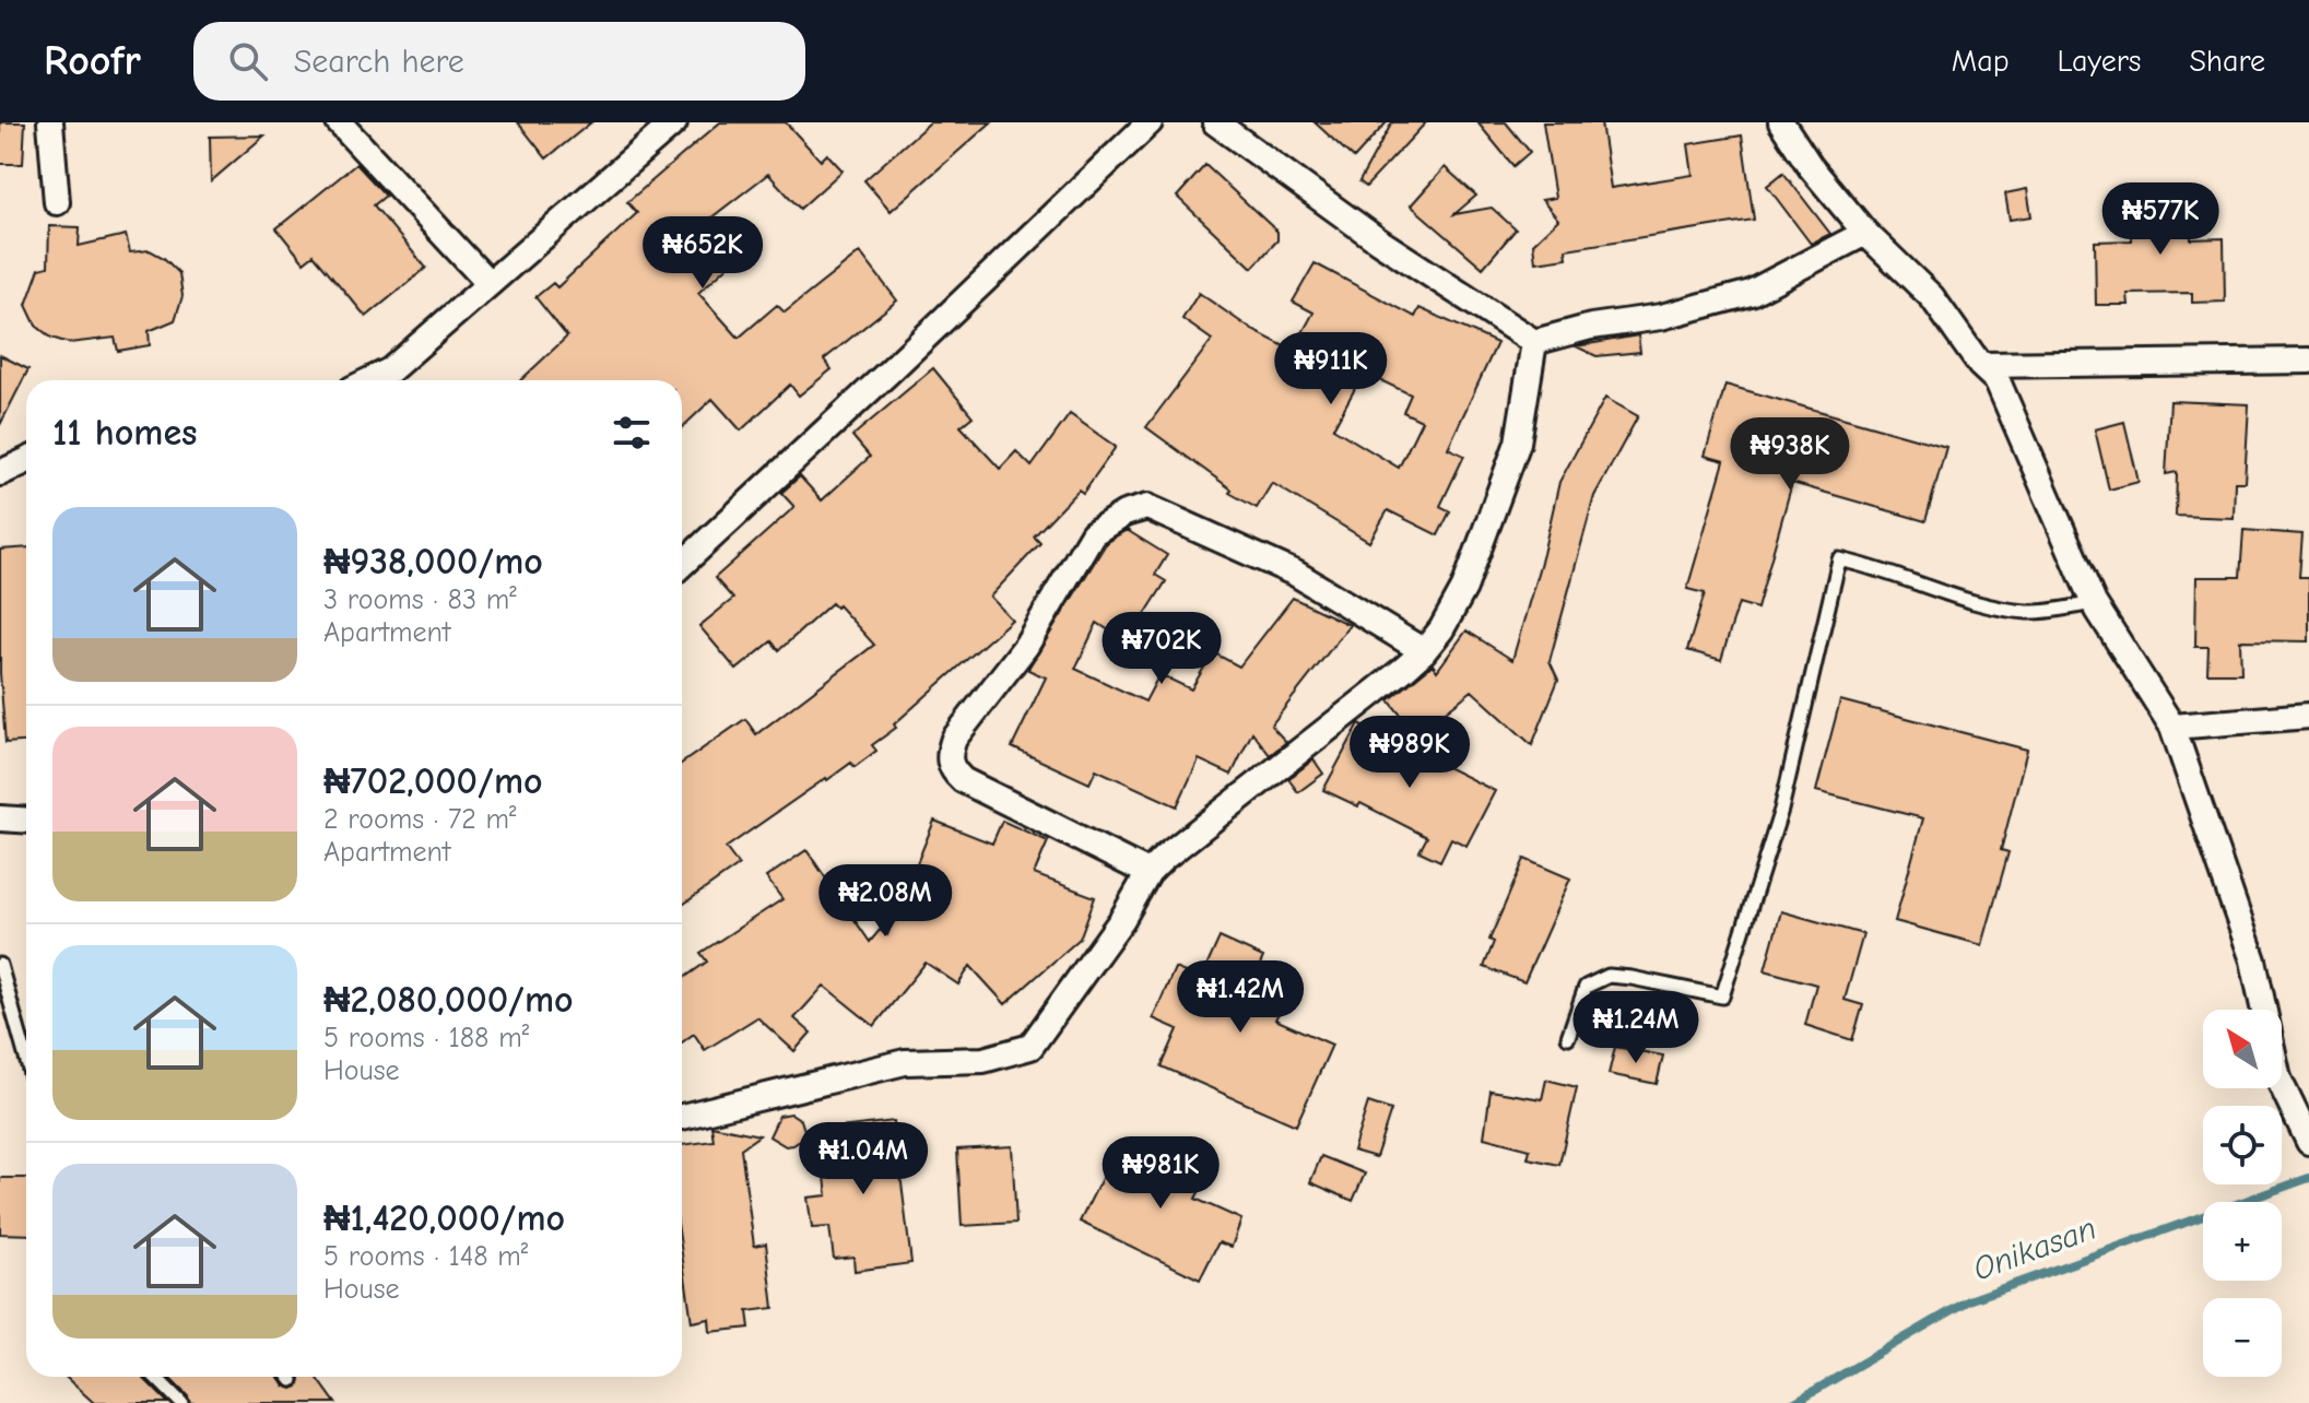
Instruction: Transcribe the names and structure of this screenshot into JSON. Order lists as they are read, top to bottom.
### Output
{
  "water": ["Onikasan"],
  "north": "top left",
  "page": {
    "header": "Roofr",
    "search": "Search here",
    "nav": ["Map", "Layers", "Share"],
    "price": [
      "₦577K",
      "₦652K",
      "₦911K",
      "₦938K",
      "₦702K",
      "₦989K",
      "₦2.08M",
      "₦1.42M",
      "₦1.24M",
      "₦1.04M",
      "₦981K"
    ],
    "heading": "11 homes",
    "list": [
      {
        "name": "₦938,000/mo",
        "note": "3 rooms · 83 m² · Apartment"
      },
      {
        "name": "₦702,000/mo",
        "note": "2 rooms · 72 m² · Apartment"
      },
      {
        "name": "₦2,080,000/mo",
        "note": "5 rooms · 188 m² · House"
      },
      {
        "name": "₦1,420,000/mo",
        "note": "5 rooms · 148 m² · House"
      }
    ],
    "map_buttons": ["+", "−"]
  }
}
